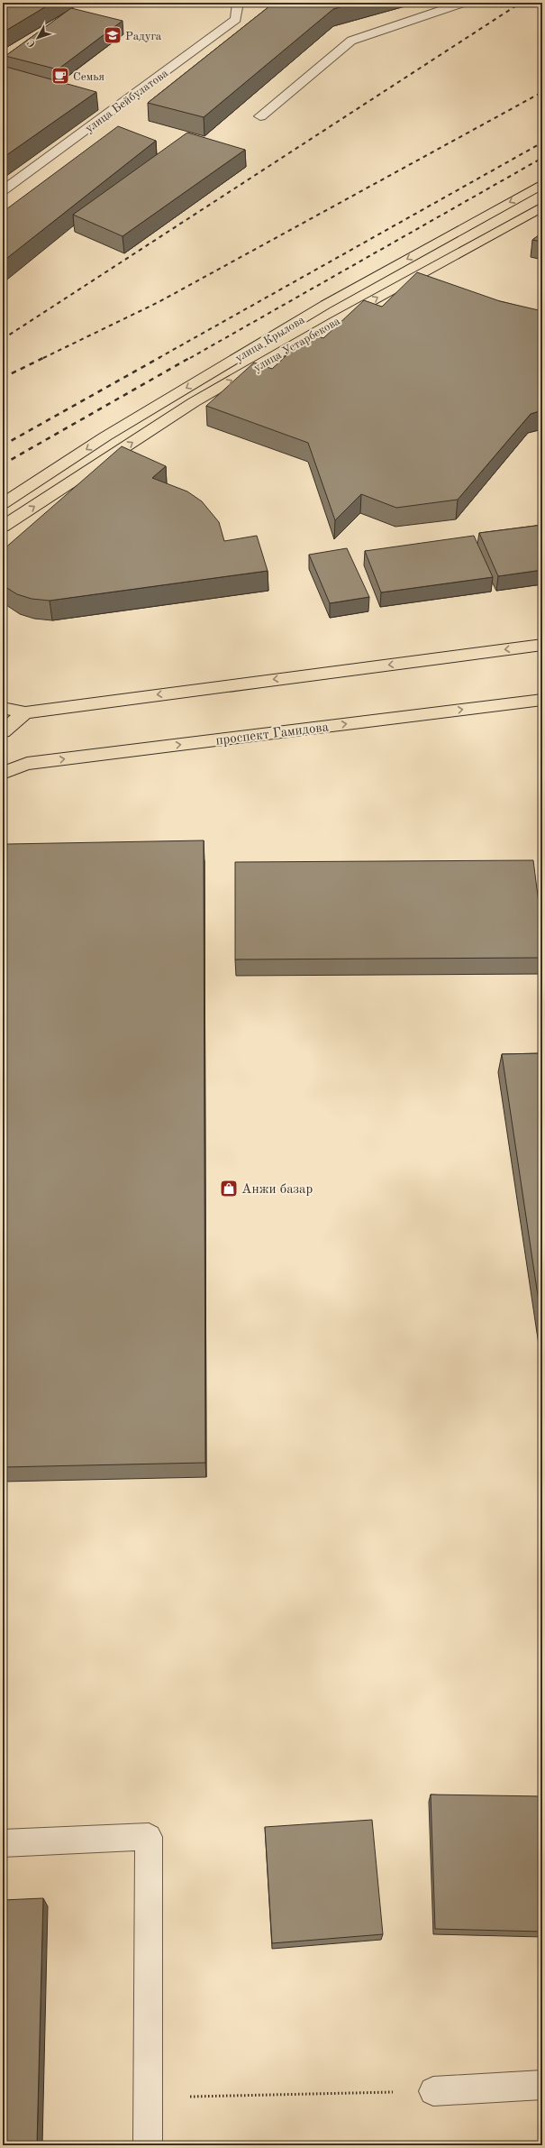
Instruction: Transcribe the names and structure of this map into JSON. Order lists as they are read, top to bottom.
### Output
{
  "streets": {
    "main road": ["улица Крылова", "улица Устарбекова", "проспект Гамидова"],
    "street": ["улица Бейбулатова"]
  },
  "one_way": ["улица Крылова", "улица Устарбекова"],
  "places": {
    "school or university": ["Радуга"],
    "cafe": ["Семья"],
    "shop": ["Анжи базар"]
  },
  "north": "bottom left"
}
